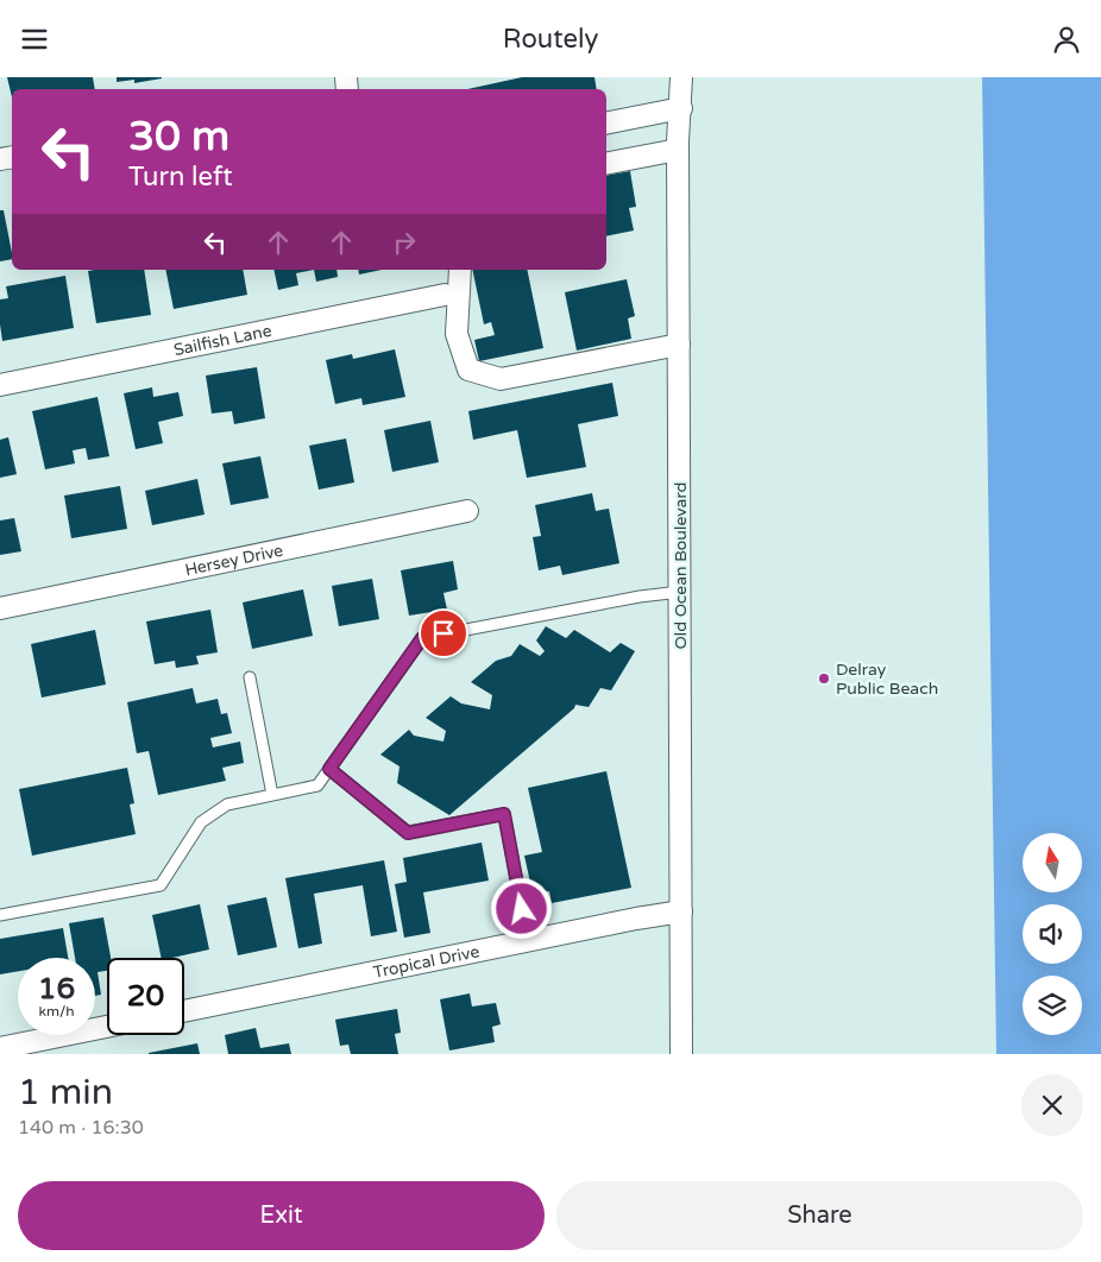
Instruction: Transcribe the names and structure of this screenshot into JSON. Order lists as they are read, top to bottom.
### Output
{
  "streets": {
    "street": [
      "Sailfish Lane",
      "Hersey Drive",
      "Old Ocean Boulevard",
      "Tropical Drive"
    ]
  },
  "crossings": [
    ["Old Ocean Boulevard", "Tropical Drive"]
  ],
  "places": ["Delray Public Beach"],
  "north": "top",
  "page": {
    "header": "Routely",
    "turn": ["30 m", "Turn left"],
    "speed": "16 km/h",
    "limit": "20",
    "heading": ["1 min", "140 m · 16:30"],
    "buttons": ["Exit", "Share"]
  }
}
